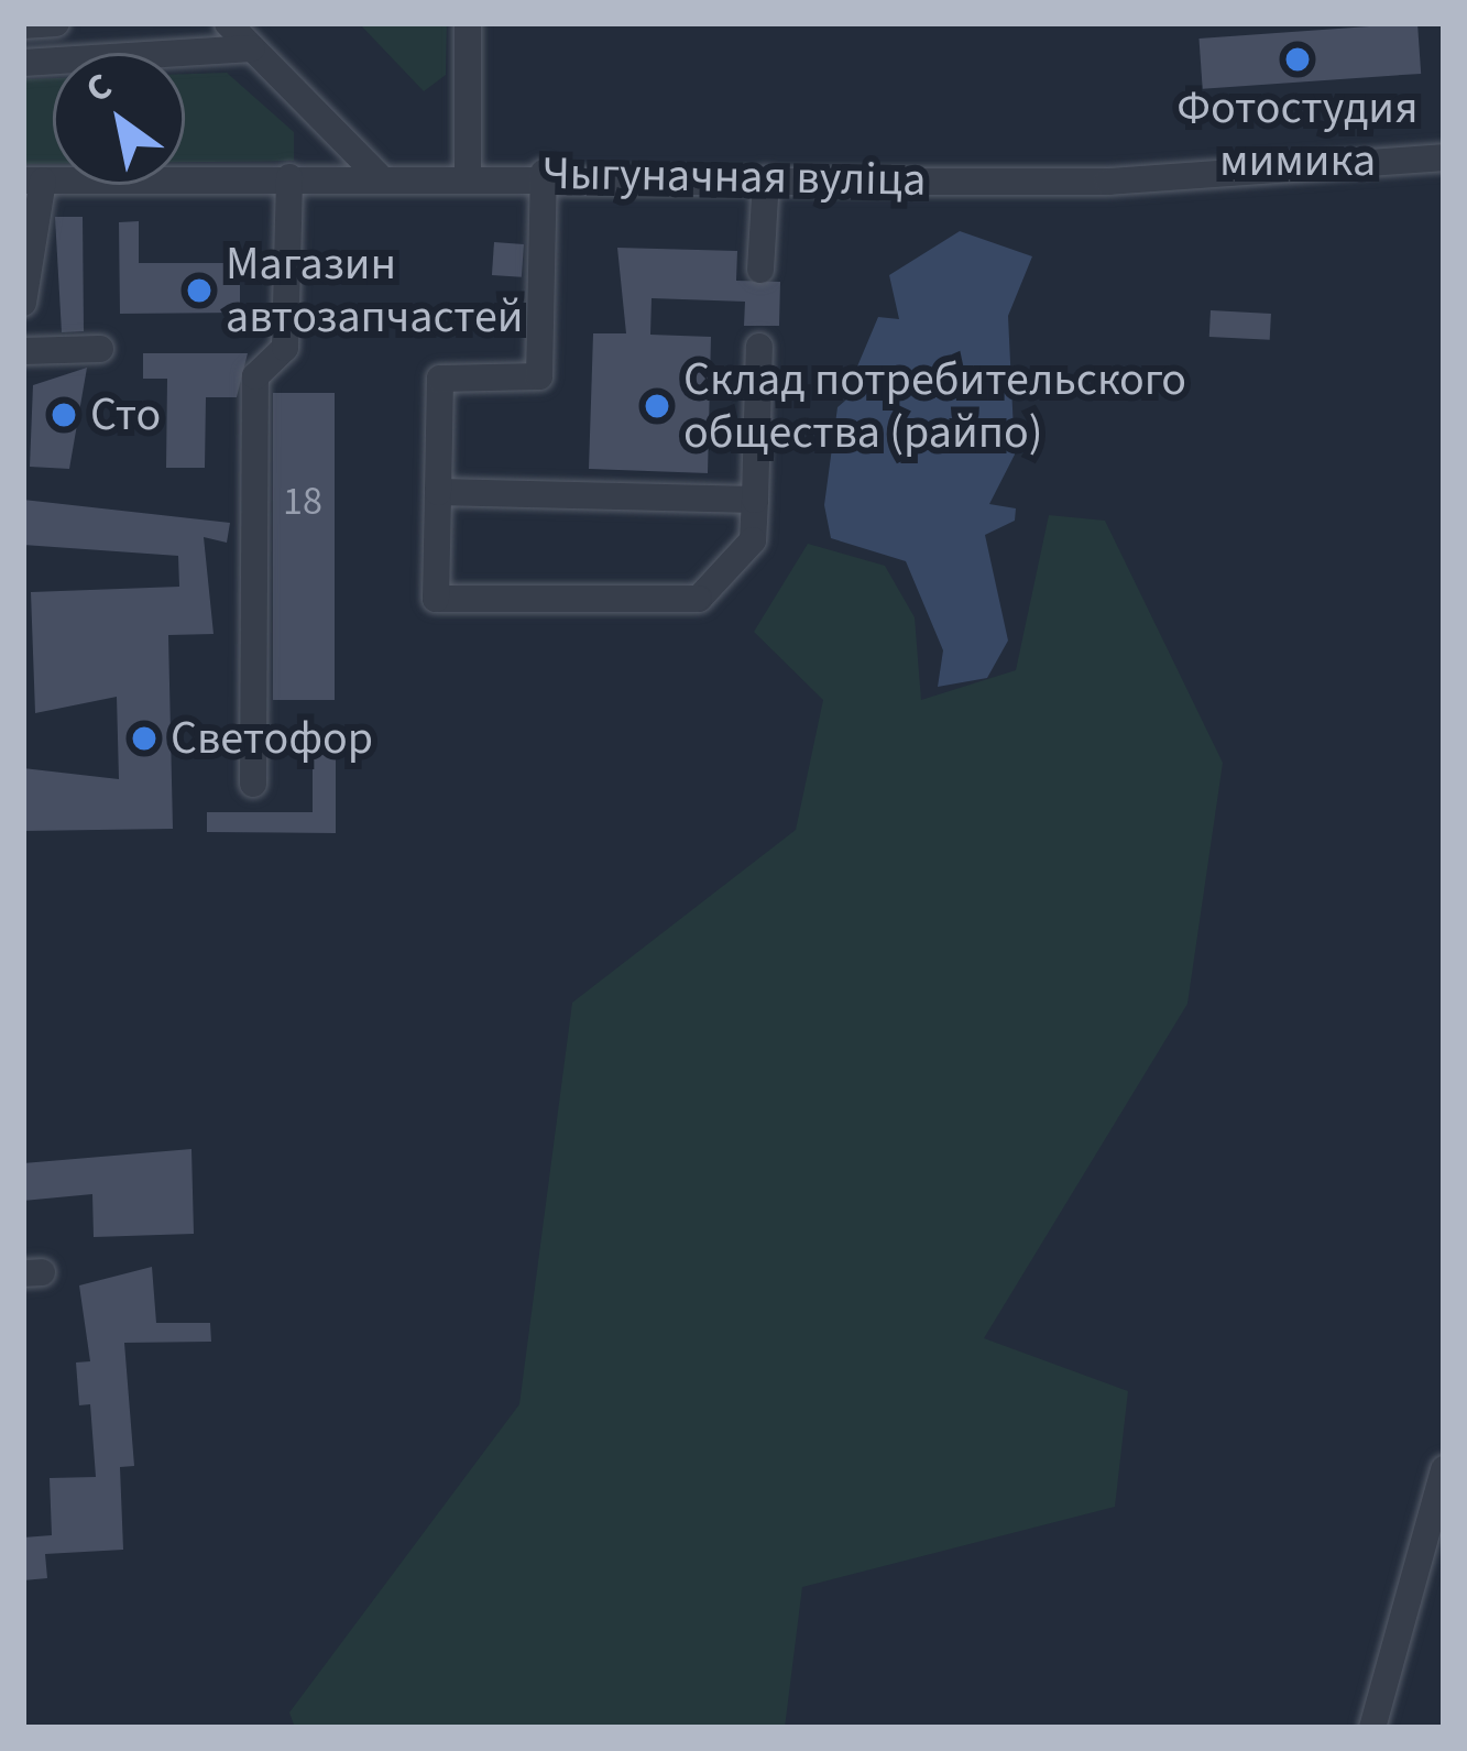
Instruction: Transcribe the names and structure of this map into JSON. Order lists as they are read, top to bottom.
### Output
{
  "streets": {
    "street": ["Чыгуначная вуліца"]
  },
  "places": [
    "Фотостудия мимика",
    "Магазин автозапчастей",
    "Склад потребительского общества (райпо)",
    "Сто",
    "Светофор"
  ],
  "house_numbers": ["18"],
  "north": "top left"
}
